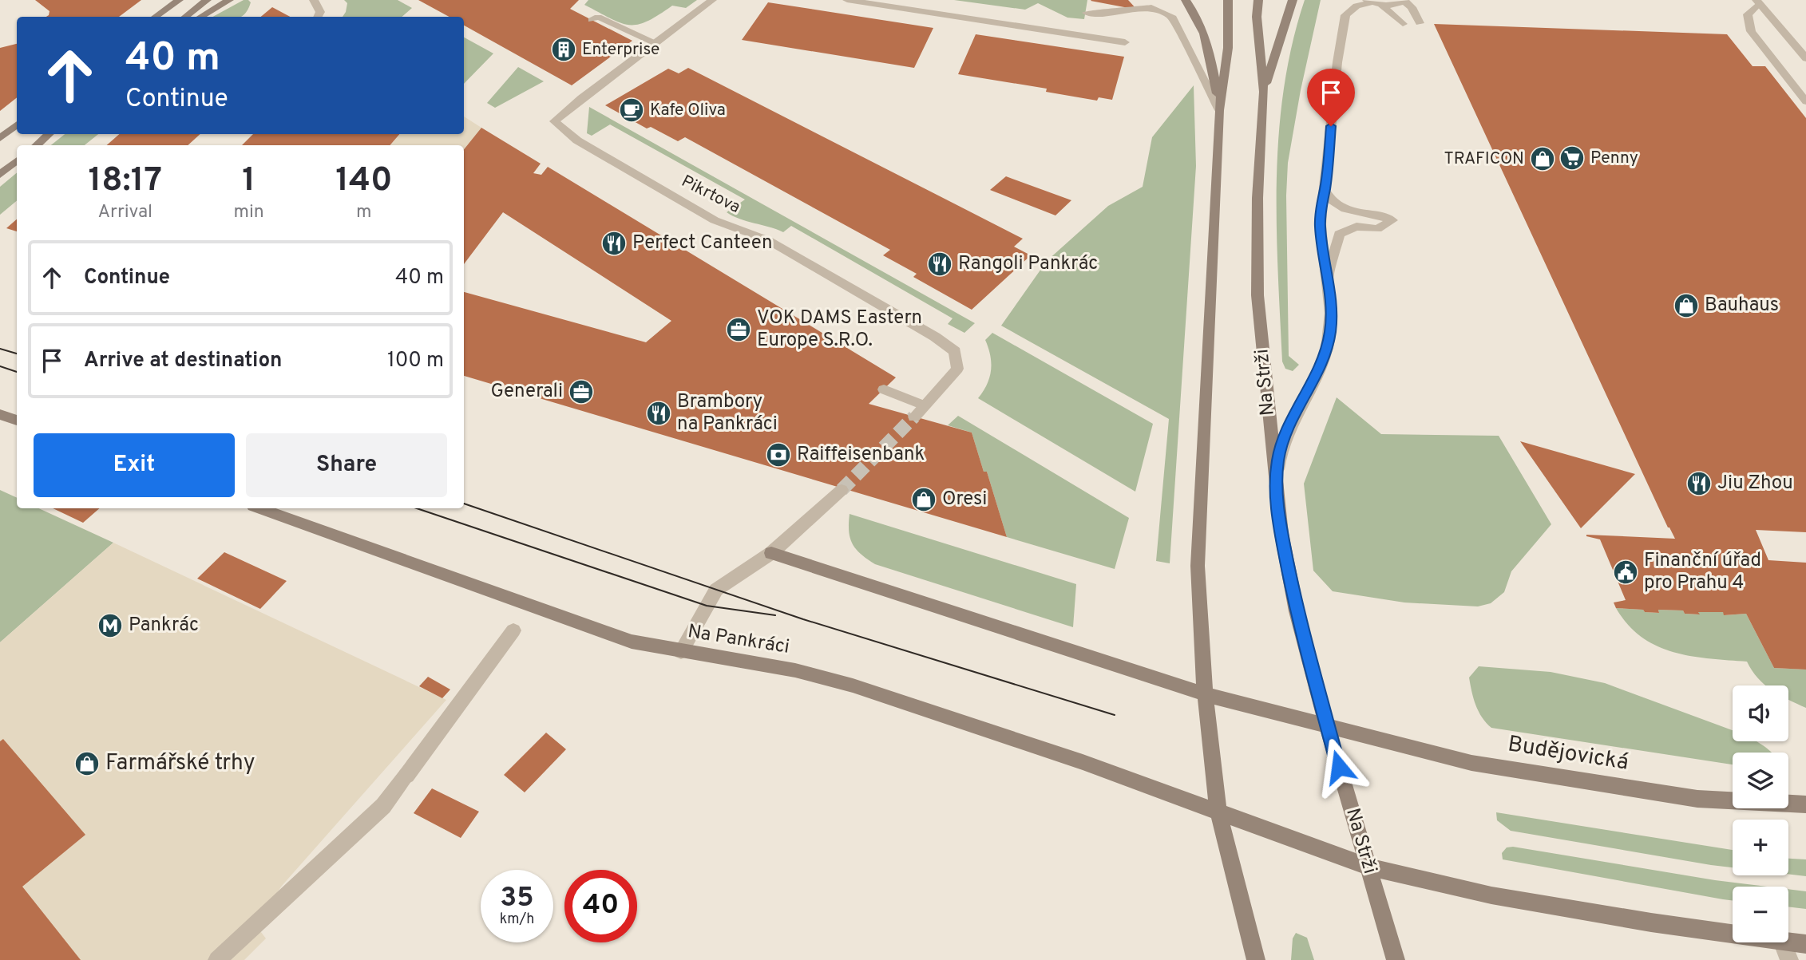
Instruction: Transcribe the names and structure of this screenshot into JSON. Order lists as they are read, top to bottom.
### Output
{
  "streets": {
    "street": [
      "Pikrtova",
      "Na Strži",
      "Na Pankráci",
      "Budějovická"
    ]
  },
  "crossings": [
    ["Na Strži", "Na Pankráci"],
    ["Na Strži", "Budějovická"]
  ],
  "places": {
    "building": ["Enterprise"],
    "cafe": ["Kafe Oliva"],
    "supermarket": ["Penny"],
    "shop": [
      "TRAFICON",
      "Bauhaus",
      "Oresi",
      "Farmářské trhy"
    ],
    "restaurant": [
      "Perfect Canteen",
      "Rangoli Pankrác",
      "Brambory na Pankráci",
      "Jiu Zhou"
    ],
    "office": ["VOK DAMS Eastern Europe S.R.O.", "Generali"],
    "bank": ["Raiffeisenbank"],
    "public building": ["Finanční úřad pro Prahu 4"],
    "metro station": ["Pankrác"]
  },
  "page": {
    "turn": ["40 m", "Continue"],
    "eta": [
      "18:17",
      "Arrival",
      "1",
      "min",
      "140",
      "m"
    ],
    "list": [
      {
        "name": "Continue",
        "value": "40 m"
      },
      {
        "name": "Arrive at destination",
        "value": "100 m"
      }
    ],
    "buttons": ["Exit", "Share"],
    "map_buttons": ["+", "−"],
    "speed": "35 km/h",
    "limit": "40"
  }
}
